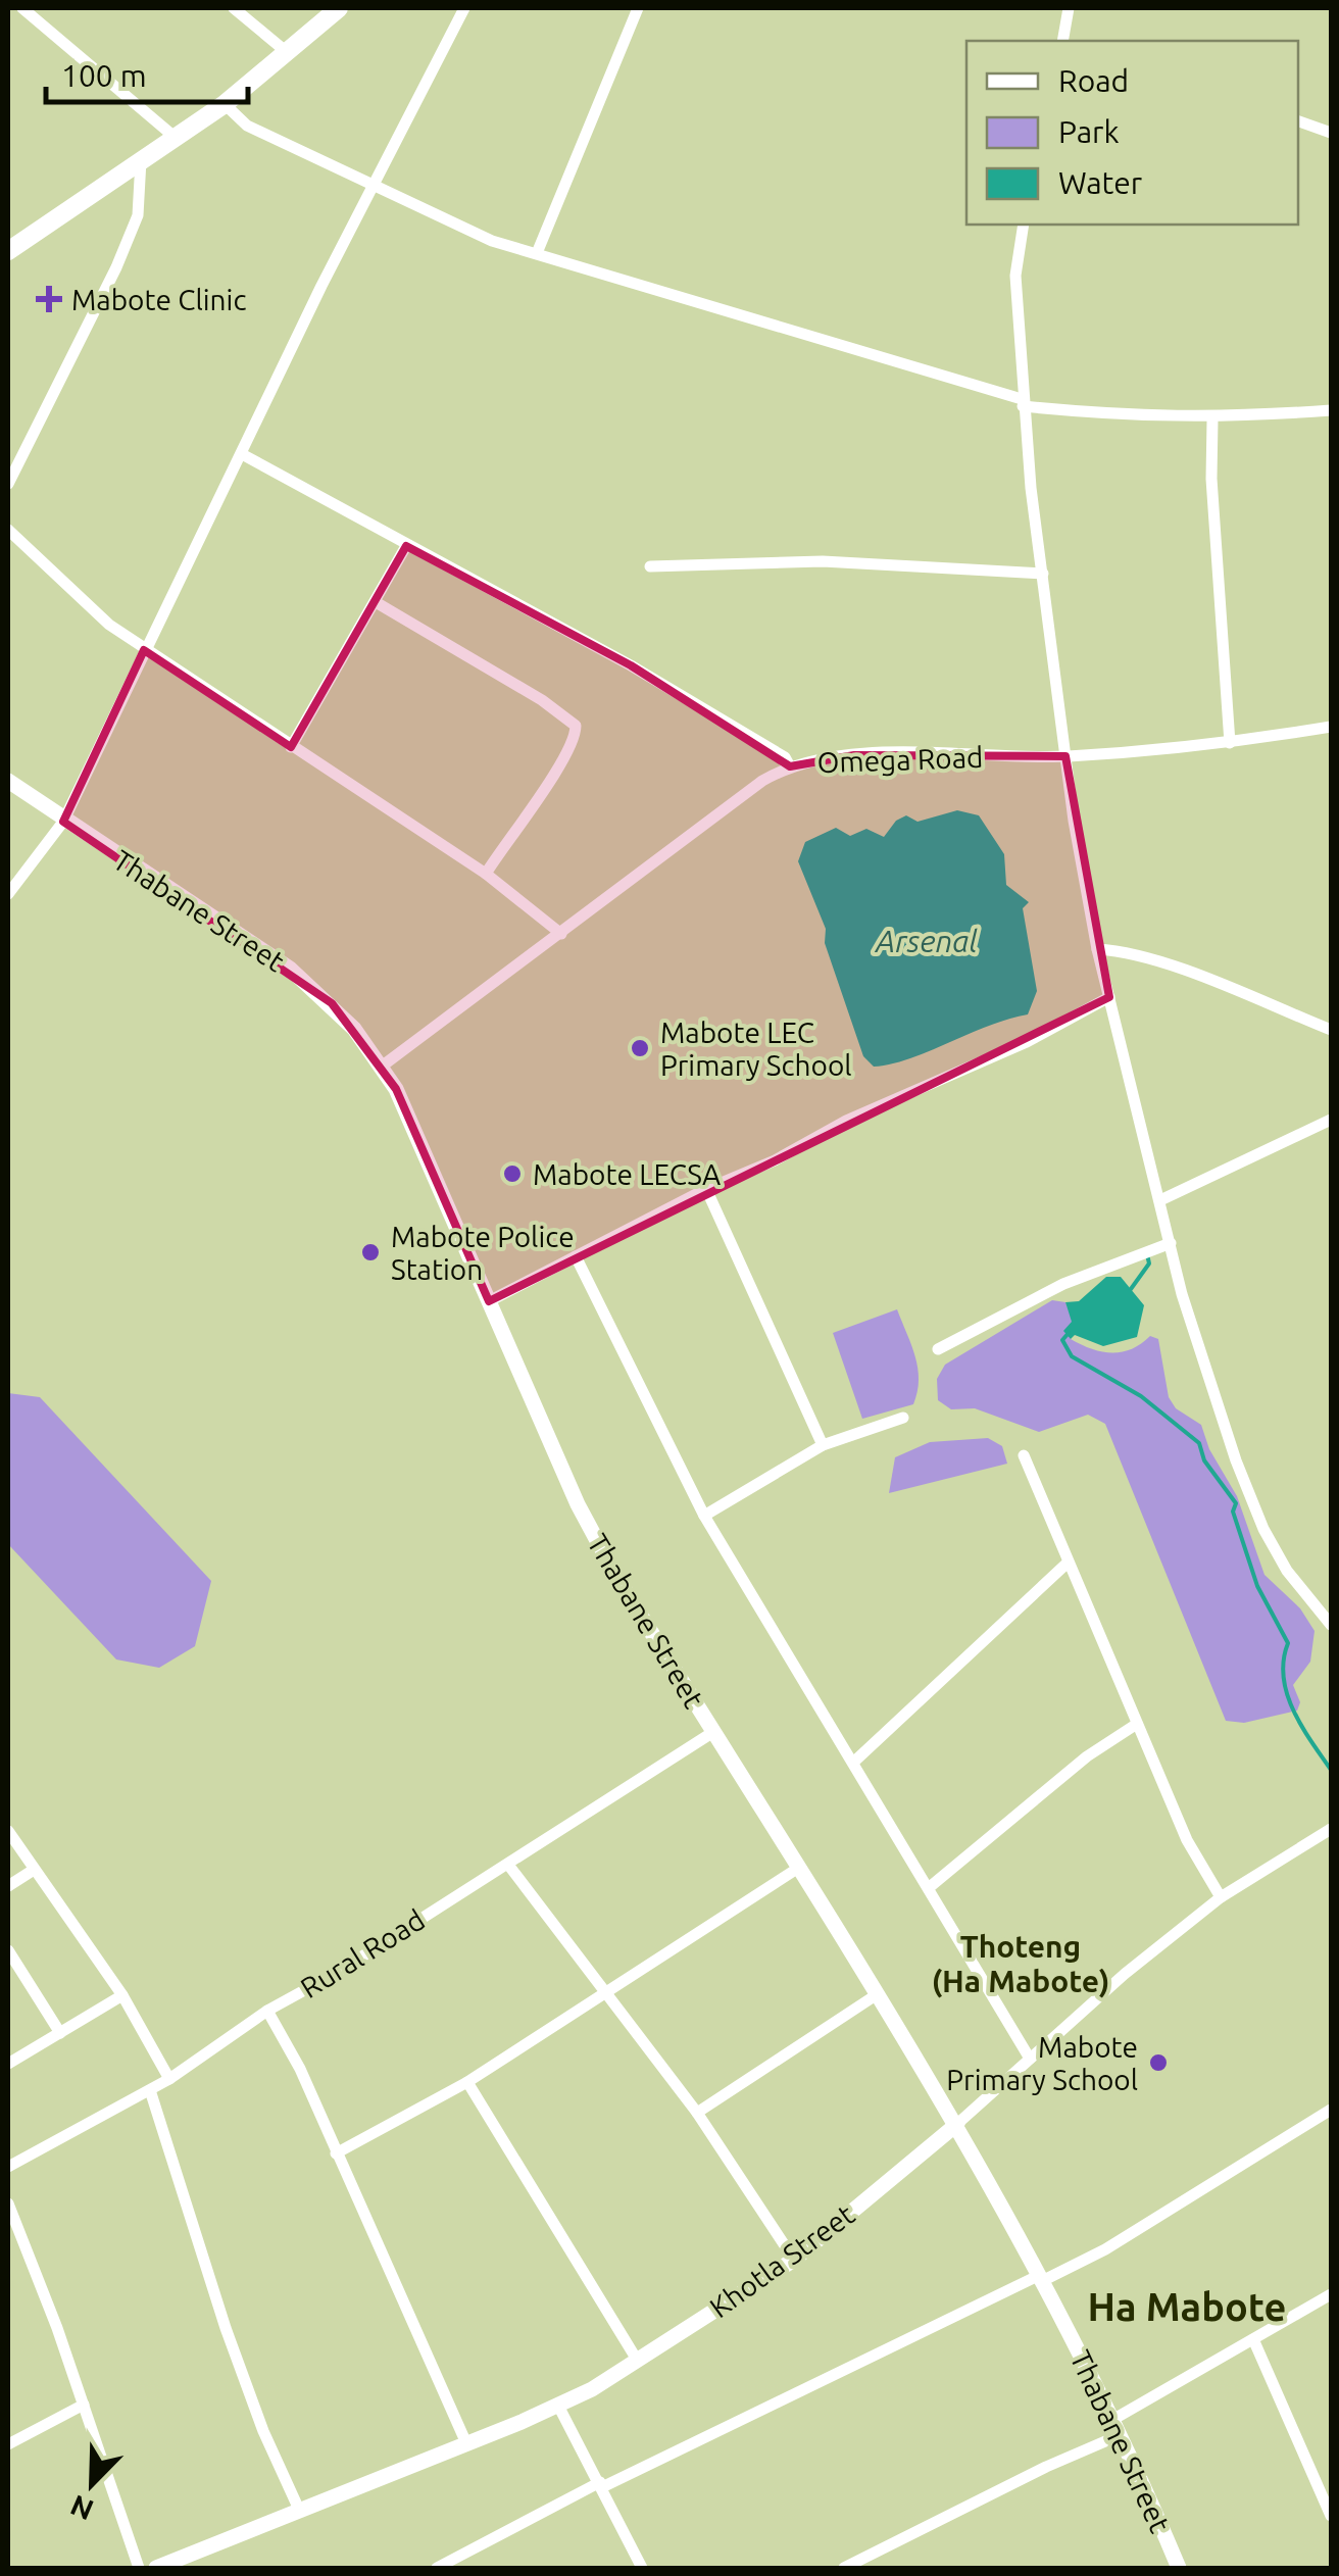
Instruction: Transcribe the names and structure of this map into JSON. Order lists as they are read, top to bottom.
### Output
{
  "streets": {
    "street": [
      "Omega Road",
      "Thabane Street",
      "Rural Road",
      "Khotla Street"
    ]
  },
  "crossings": [
    ["Omega Road", "Thabane Street"],
    ["Thabane Street", "Rural Road"],
    ["Thabane Street", "Khotla Street"]
  ],
  "districts": ["Thoteng (Ha Mabote)", "Ha Mabote"],
  "water": ["Arsenal"],
  "places": {
    "health": ["Mabote Clinic"],
    "other": [
      "Mabote LEC Primary School",
      "Mabote LECSA",
      "Mabote Police Station",
      "Mabote Primary School"
    ]
  },
  "legend": ["Road", "Park", "Water"],
  "scale_bar": "100 m",
  "north": "bottom left"
}
